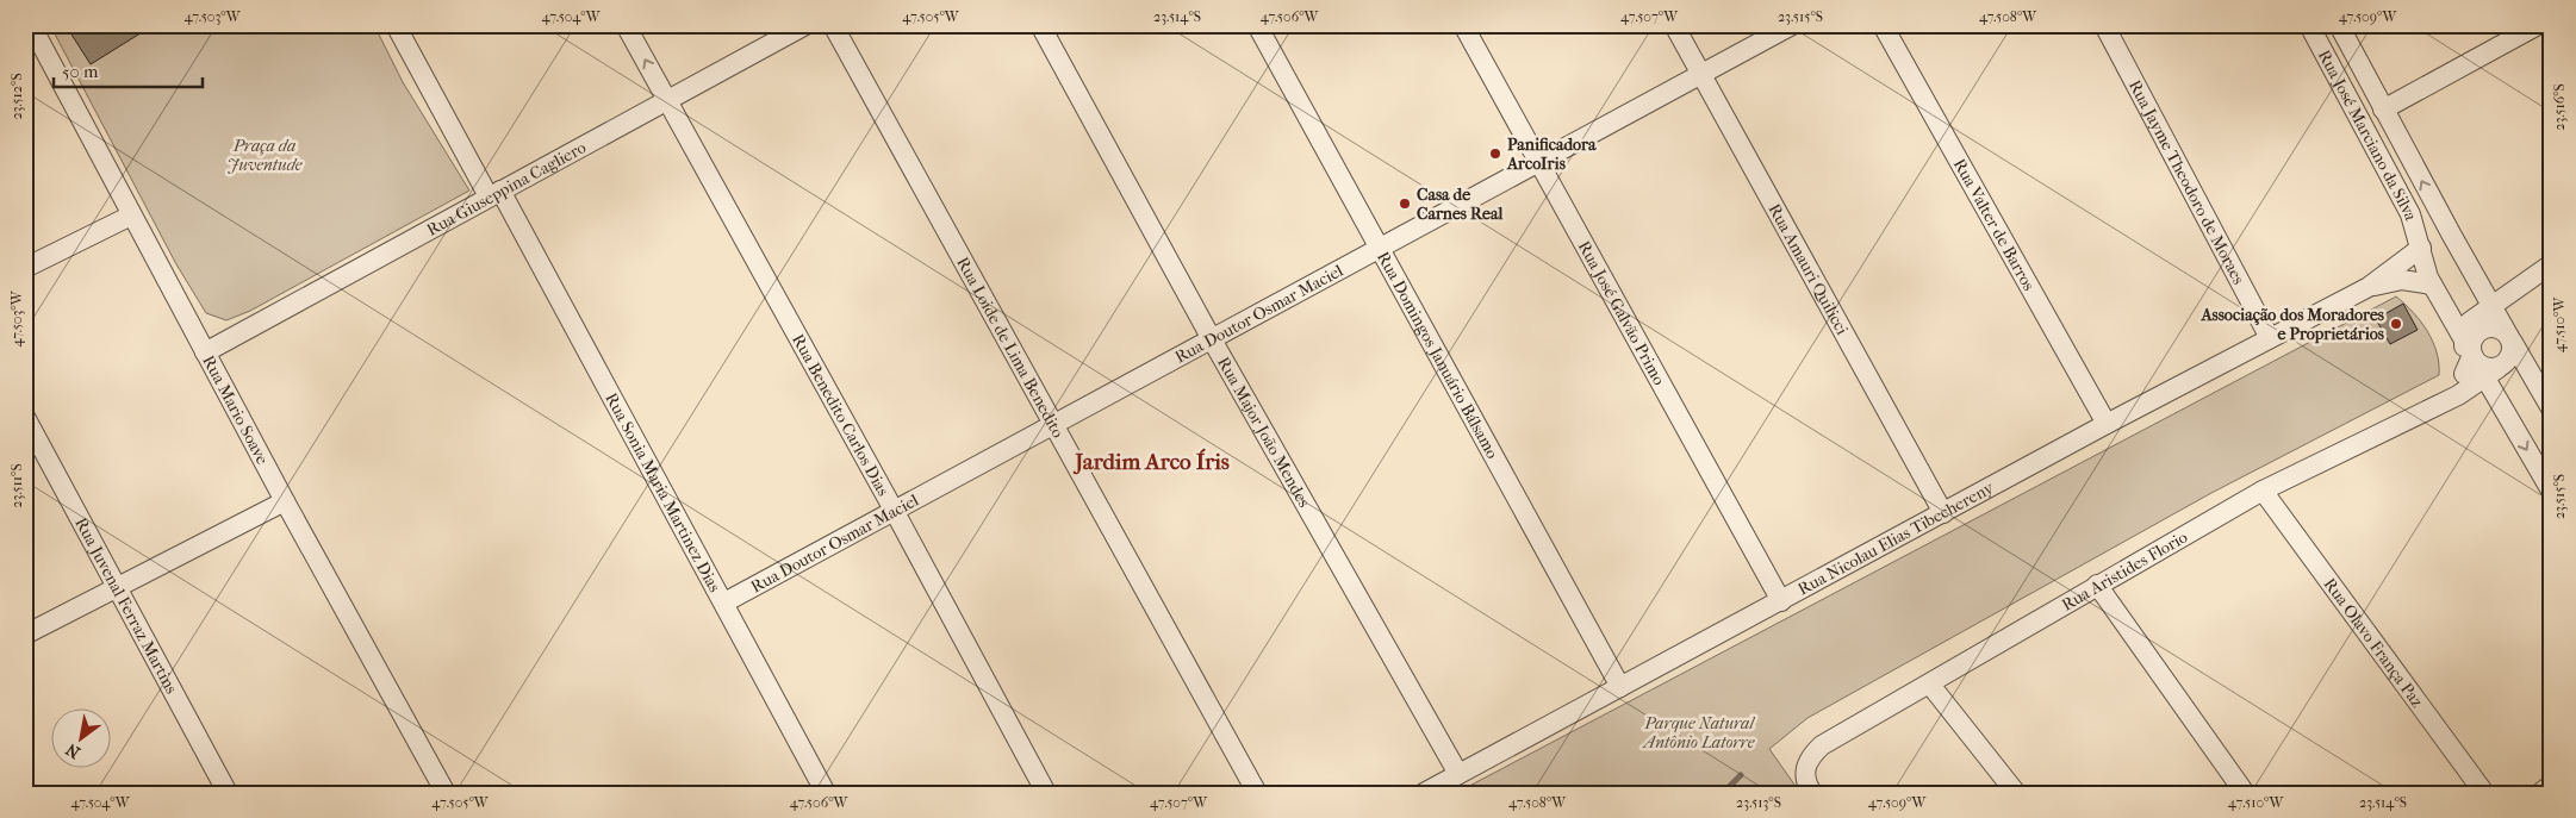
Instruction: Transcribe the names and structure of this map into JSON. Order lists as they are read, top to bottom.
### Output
{
  "streets": {
    "street": [
      "Rua José Marciano da Silva",
      "Rua Jayme Theodoro de Moraes",
      "Rua Giuseppina Cagliero",
      "Rua Valter de Barros",
      "Rua Amauri Quilicci",
      "Rua José Galvão Primo",
      "Rua Doutor Osmar Maciel",
      "Rua Loide de Lima Benedito",
      "Rua Domingos Januário Bálsamo",
      "Rua Mario Soave",
      "Rua Benedito Carlos Dias",
      "Rua Major João Mendes",
      "Rua Sonia Maria Martinez Dias",
      "Rua Nicolau Elias Tibechereny",
      "Rua Aristides Florio",
      "Rua Juvenal Ferraz Martins",
      "Rua Olavo França Paz"
    ]
  },
  "crossings": [
    ["Rua José Marciano da Silva", "Rua Nicolau Elias Tibechereny"],
    ["Rua José Marciano da Silva", "Rua Aristides Florio"],
    ["Rua Jayme Theodoro de Moraes", "Rua Nicolau Elias Tibechereny"],
    ["Rua Giuseppina Cagliero", "Rua Mario Soave"],
    ["Rua Giuseppina Cagliero", "Rua Benedito Carlos Dias"],
    ["Rua Giuseppina Cagliero", "Rua Sonia Maria Martinez Dias"],
    ["Rua Valter de Barros", "Rua Nicolau Elias Tibechereny"],
    ["Rua Amauri Quilicci", "Rua Doutor Osmar Maciel"],
    ["Rua Amauri Quilicci", "Rua Nicolau Elias Tibechereny"],
    ["Rua José Galvão Primo", "Rua Doutor Osmar Maciel"],
    ["Rua José Galvão Primo", "Rua Nicolau Elias Tibechereny"],
    ["Rua Doutor Osmar Maciel", "Rua Loide de Lima Benedito"],
    ["Rua Doutor Osmar Maciel", "Rua Domingos Januário Bálsamo"],
    ["Rua Doutor Osmar Maciel", "Rua Benedito Carlos Dias"],
    ["Rua Doutor Osmar Maciel", "Rua Major João Mendes"],
    ["Rua Doutor Osmar Maciel", "Rua Sonia Maria Martinez Dias"],
    ["Rua Domingos Januário Bálsamo", "Rua Nicolau Elias Tibechereny"],
    ["Rua Major João Mendes", "Rua Nicolau Elias Tibechereny"],
    ["Rua Aristides Florio", "Rua Olavo França Paz"]
  ],
  "districts": ["Jardim Arco Íris"],
  "parks": ["Praça da Juventude", "Parque Natural Antônio Latorre"],
  "places": ["Panificadora ArcoIris", "Casa de Carnes Real", "Associação dos Moradores e Proprietários"],
  "scale_bar": "50 m",
  "north": "bottom left",
  "coordinates": [
    "47.503°W",
    "47.504°W",
    "47.505°W",
    "23.514°S",
    "47.506°W",
    "47.507°W",
    "23.515°S",
    "47.508°W",
    "47.509°W",
    "23.512°S",
    "23.516°S",
    "47.510°W",
    "23.511°S",
    "23.513°S"
  ]
}
